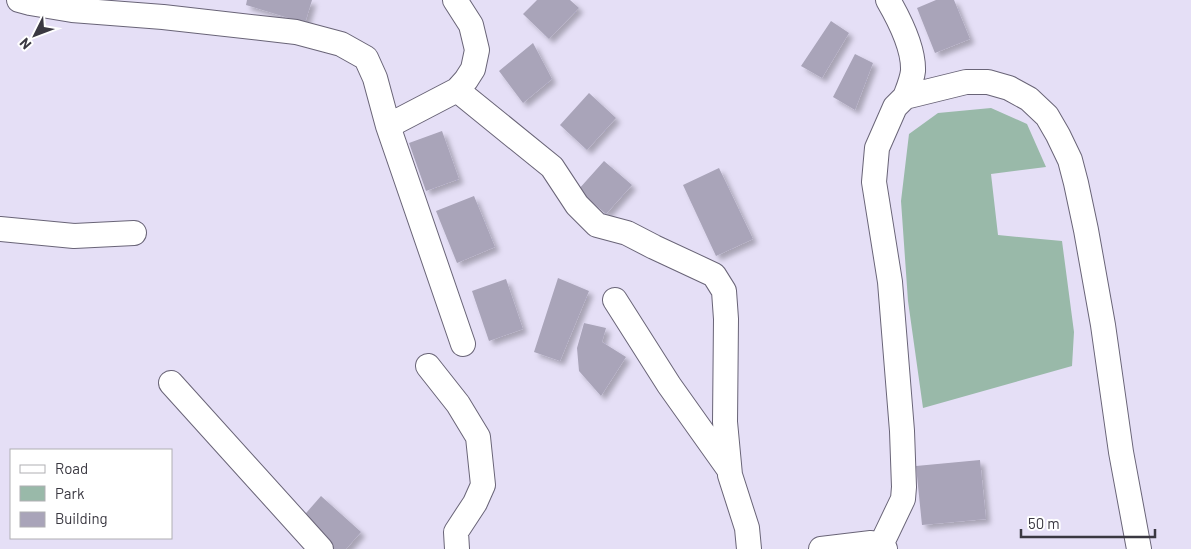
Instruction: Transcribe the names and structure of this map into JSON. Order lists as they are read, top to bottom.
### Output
{
  "legend": ["Road", "Park", "Building"],
  "scale_bar": "50 m",
  "north": "bottom left"
}
